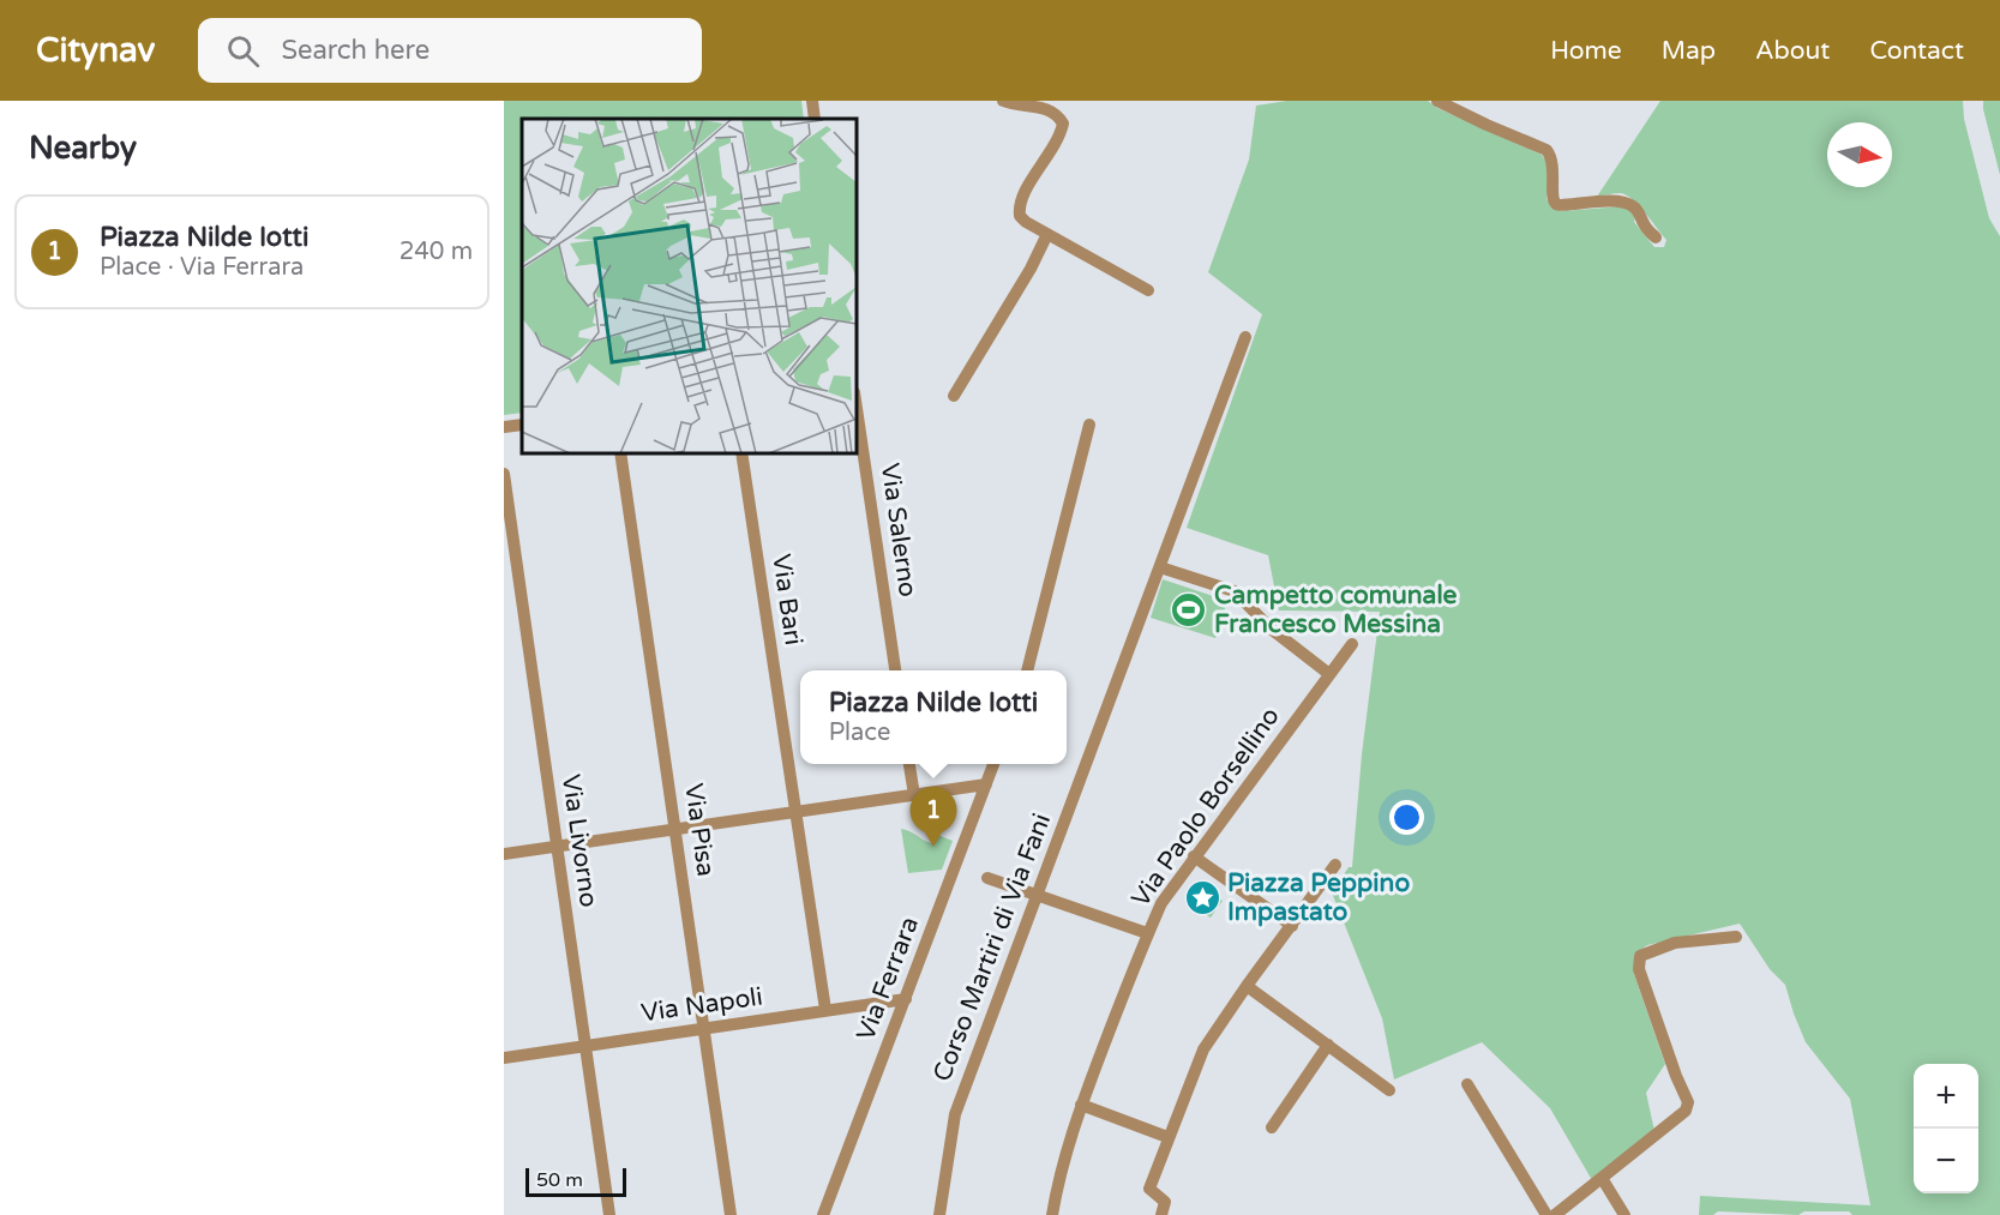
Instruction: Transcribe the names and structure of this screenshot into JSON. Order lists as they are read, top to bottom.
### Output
{
  "streets": {
    "street": [
      "Via Salerno",
      "Via Bari",
      "Via Paolo Borsellino",
      "Via Pisa",
      "Via Livorno",
      "Corso Martiri di Via Fani",
      "Via Ferrara",
      "Via Napoli"
    ]
  },
  "crossings": [
    ["Via Bari", "Via Napoli"],
    ["Via Pisa", "Via Napoli"],
    ["Via Livorno", "Via Napoli"],
    ["Via Ferrara", "Via Napoli"]
  ],
  "places": {
    "sports": ["Campetto comunale Francesco Messina"],
    "place": ["Piazza Peppino Impastato"]
  },
  "scale_bar": "50 m",
  "north": "right",
  "page": {
    "header": "Citynav",
    "search": "Search here",
    "nav": [
      "Home",
      "Map",
      "About",
      "Contact"
    ],
    "heading": "Nearby",
    "list": [
      {
        "mark": "1",
        "name": "Piazza Nilde Iotti",
        "note": "Place · Via Ferrara",
        "value": "240 m"
      }
    ],
    "popup": ["Piazza Nilde Iotti", "Place"],
    "pins": "1",
    "map_buttons": ["+", "−"],
    "scale": "50 m"
  }
}
